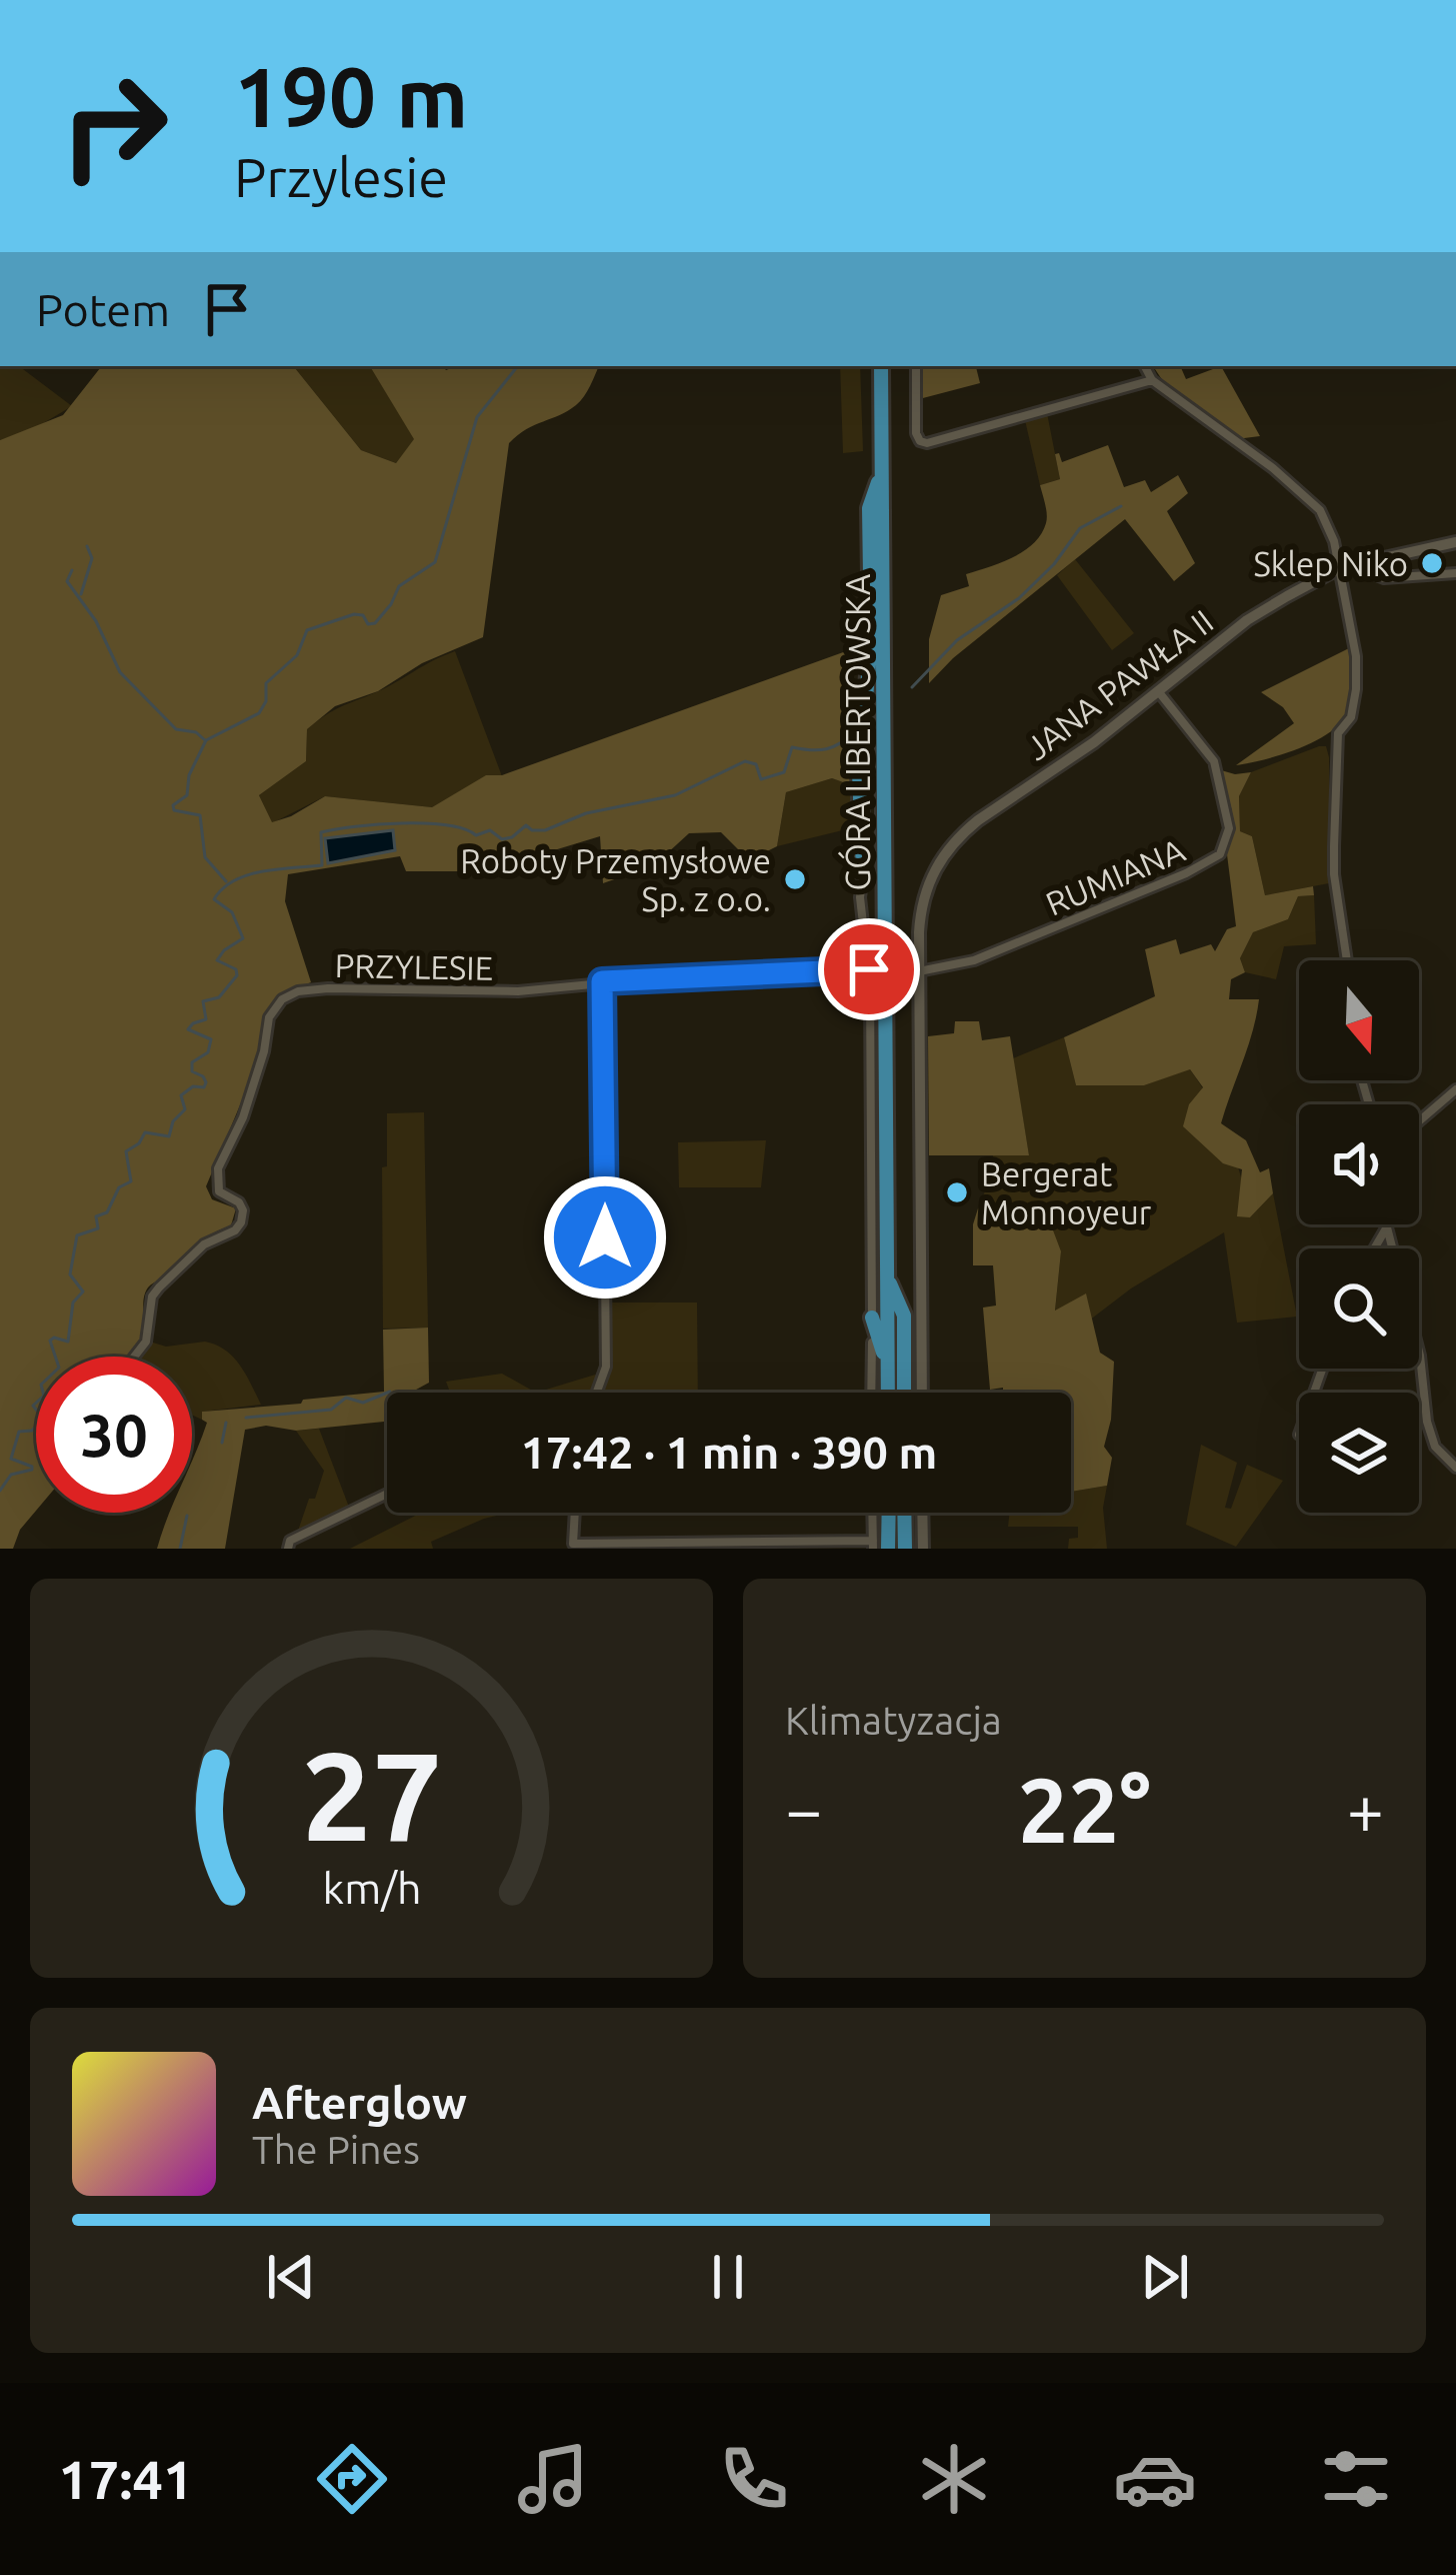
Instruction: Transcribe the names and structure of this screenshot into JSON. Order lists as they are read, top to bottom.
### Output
{
  "streets": {
    "highway": ["GÓRA LIBERTOWSKA"],
    "street": ["JANA PAWŁA II", "RUMIANA", "PRZYLESIE"]
  },
  "crossings": [
    ["JANA PAWŁA II", "RUMIANA"],
    ["GÓRA LIBERTOWSKA", "PRZYLESIE"]
  ],
  "places": ["Sklep Niko", "Roboty Przemysłowe Sp. z o.o.", "Bergerat Monnoyeur"],
  "north": "bottom",
  "page": {
    "turn": ["190 m", "Przylesie"],
    "then": "Potem",
    "limit": "30",
    "trip": "17:42 · 1 min · 390 m",
    "tile": "Klimatyzacja",
    "heat": ["−", "22°", "+"],
    "song": ["Afterglow", "The Pines"],
    "tabs": "17:41",
    "gauge": ["27", "km/h"]
  }
}
